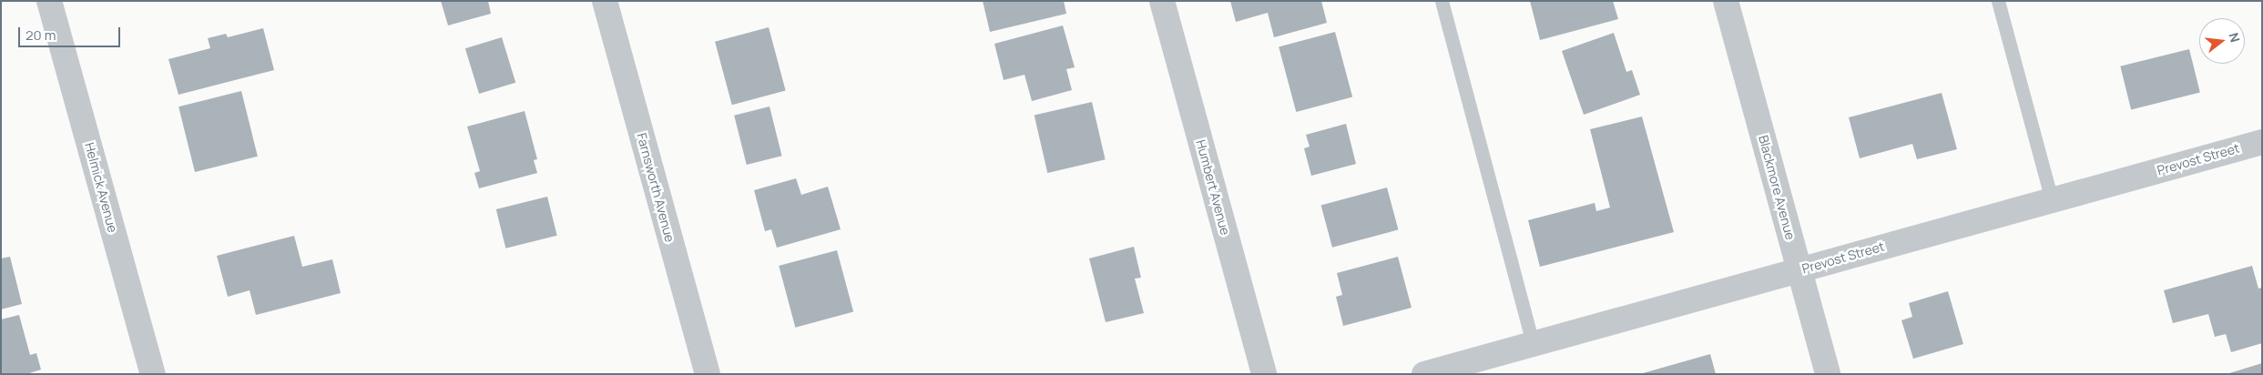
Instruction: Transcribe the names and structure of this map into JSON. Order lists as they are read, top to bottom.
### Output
{
  "streets": {
    "street": [
      "Prevost Street",
      "Helmick Avenue",
      "Farnsworth Avenue",
      "Humbert Avenue",
      "Blackmore Avenue"
    ]
  },
  "crossings": [
    ["Prevost Street", "Blackmore Avenue"]
  ],
  "scale_bar": "20 m",
  "north": "right"
}
